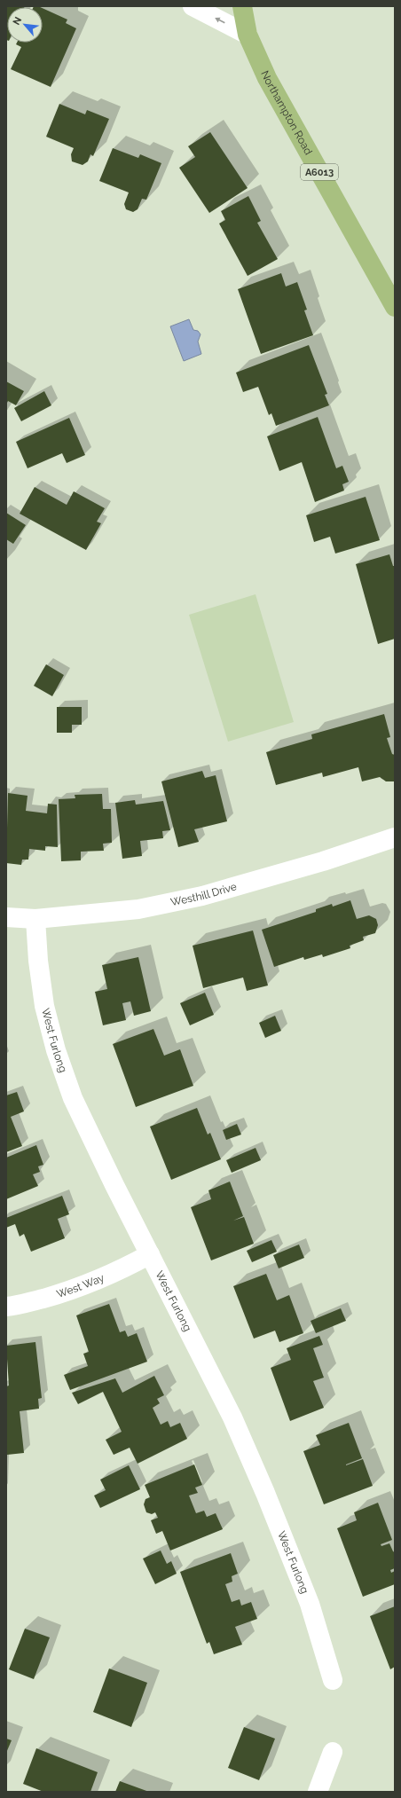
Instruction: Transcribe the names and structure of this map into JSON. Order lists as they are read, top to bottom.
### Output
{
  "streets": {
    "main road": ["Northampton Road", "A6013"],
    "street": ["Westhill Drive", "West Furlong", "West Way"]
  },
  "crossings": [
    ["Westhill Drive", "West Furlong"],
    ["West Furlong", "West Way"]
  ],
  "north": "top left"
}
